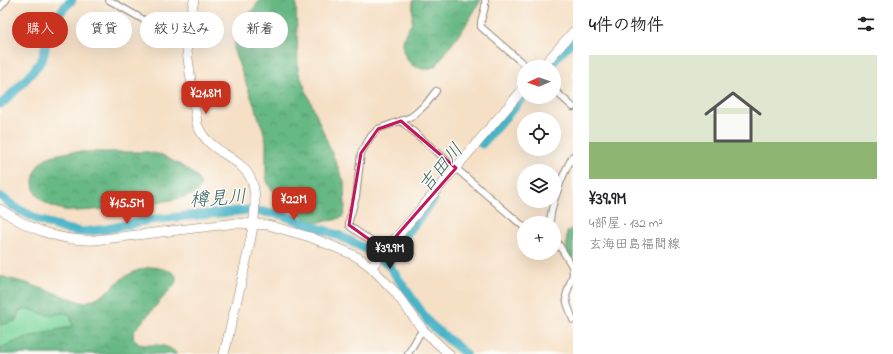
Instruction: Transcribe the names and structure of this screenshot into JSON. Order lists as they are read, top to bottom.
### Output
{
  "water": ["吉田川", "樽見川"],
  "north": "left",
  "page": {
    "heading": "4件の物件",
    "chip": [
      "購入",
      "賃貸",
      "絞り込み",
      "新着"
    ],
    "list": [
      {
        "name": "¥39.9M",
        "note": "4部屋 · 132 m² · 玄海田島福間線"
      }
    ],
    "map_buttons": "+",
    "price": [
      "¥21.8M",
      "¥22M",
      "¥15.5M",
      "¥39.9M"
    ]
  }
}
